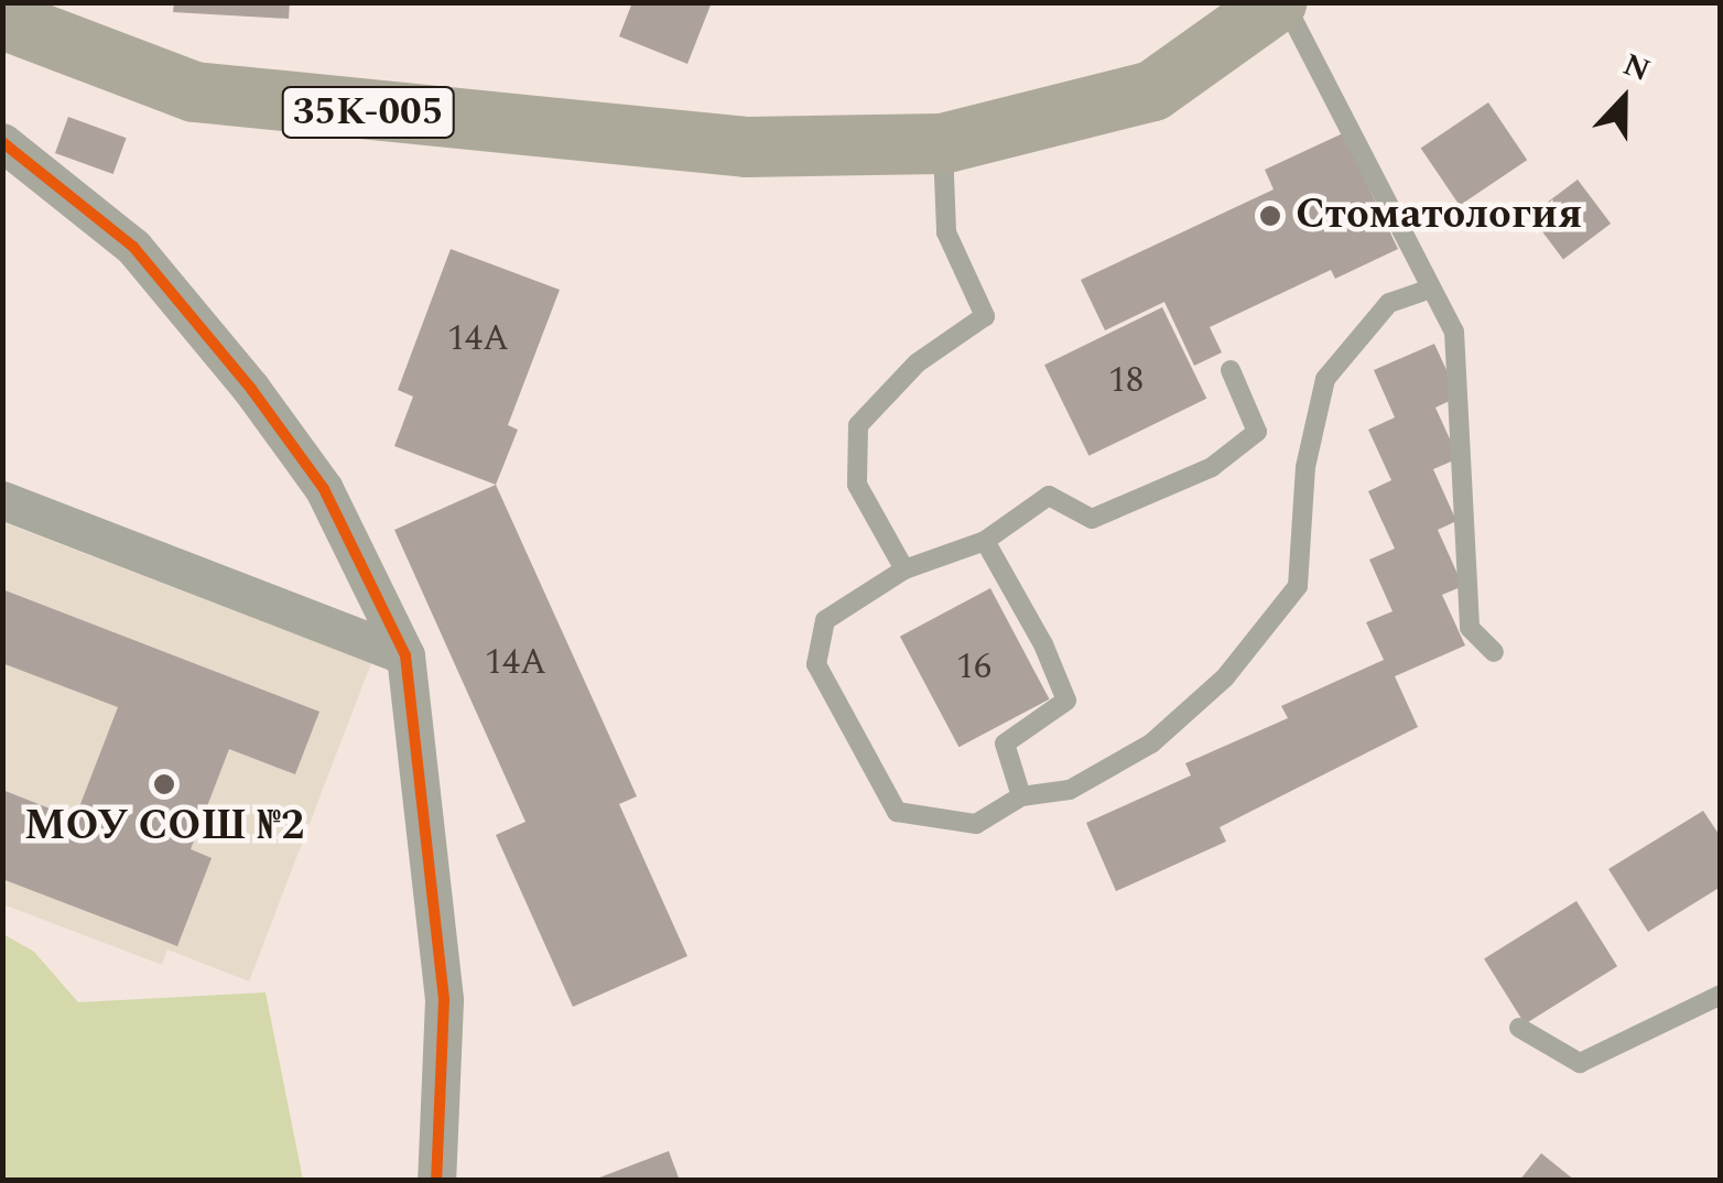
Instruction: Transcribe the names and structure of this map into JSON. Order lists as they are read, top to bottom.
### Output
{
  "streets": {
    "main road": ["35К-005"]
  },
  "places": ["Стоматология", "МОУ СОШ №2"],
  "house_numbers": [
    "14А",
    "18",
    "14А",
    "16"
  ],
  "north": "top"
}
